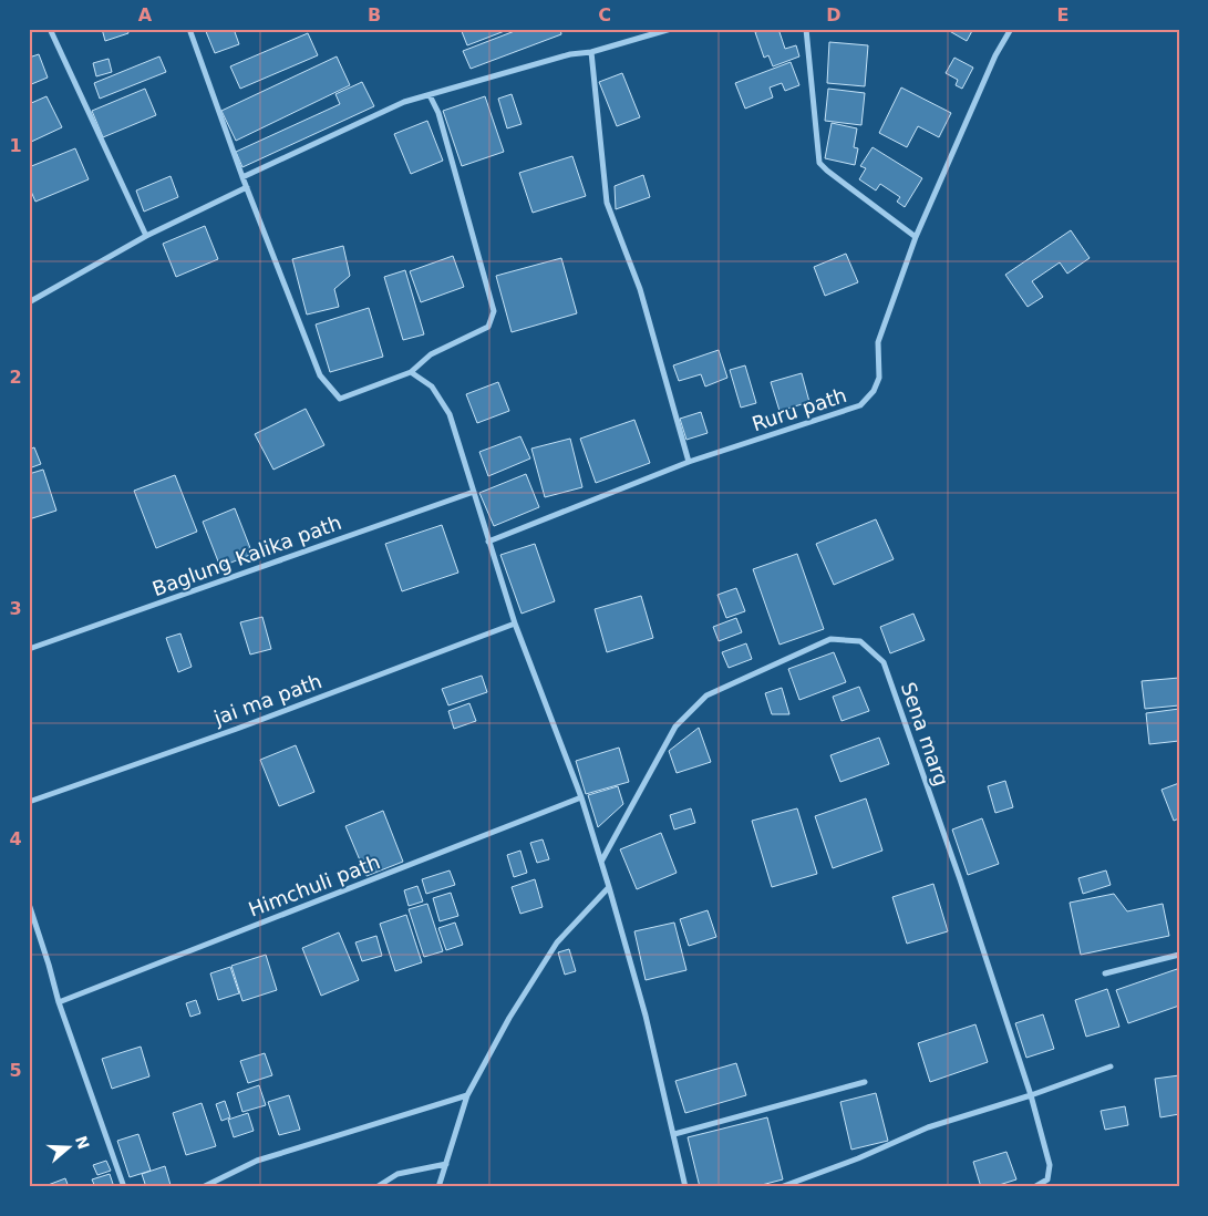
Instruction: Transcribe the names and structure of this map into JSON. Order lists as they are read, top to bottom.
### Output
{
  "streets": {
    "street": [
      "Ruru path",
      "Baglung Kalika path",
      "jai ma path",
      "Sena marg",
      "Himchuli path"
    ]
  },
  "north": "right",
  "grid": {
    "columns": [
      "A",
      "B",
      "C",
      "D",
      "E"
    ],
    "rows": [
      "1",
      "2",
      "3",
      "4",
      "5"
    ]
  }
}
